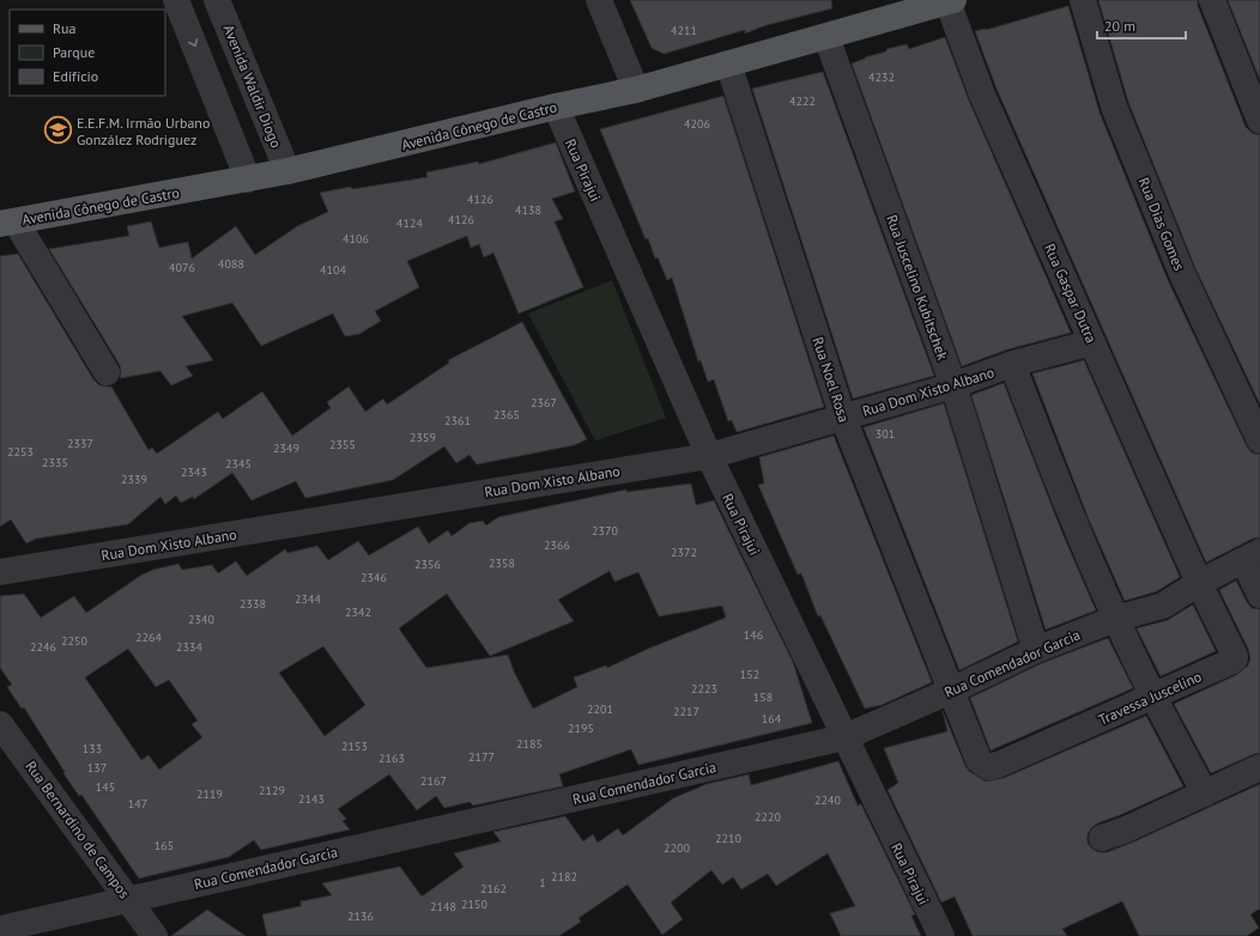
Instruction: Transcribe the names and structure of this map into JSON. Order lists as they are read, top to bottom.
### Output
{
  "streets": {
    "main road": ["Avenida Cônego de Castro"],
    "street": [
      "Avenida Waldir Diogo",
      "Rua Pirajui",
      "Rua Dias Gomes",
      "Rua Juscelino Kubitschek",
      "Rua Gaspar Dutra",
      "Rua Noel Rosa",
      "Rua Dom Xisto Albano",
      "Rua Comendador Garcia",
      "Travessa Juscelino",
      "Rua Bernardino de Campos"
    ]
  },
  "crossings": [
    ["Avenida Waldir Diogo", "Avenida Cônego de Castro"],
    ["Avenida Cônego de Castro", "Rua Pirajui"],
    ["Avenida Cônego de Castro", "Rua Juscelino Kubitschek"],
    ["Avenida Cônego de Castro", "Rua Gaspar Dutra"],
    ["Avenida Cônego de Castro", "Rua Noel Rosa"],
    ["Rua Pirajui", "Rua Dom Xisto Albano"],
    ["Rua Pirajui", "Rua Comendador Garcia"],
    ["Rua Juscelino Kubitschek", "Rua Dom Xisto Albano"],
    ["Rua Juscelino Kubitschek", "Rua Comendador Garcia"],
    ["Rua Gaspar Dutra", "Rua Dom Xisto Albano"],
    ["Rua Gaspar Dutra", "Rua Comendador Garcia"],
    ["Rua Gaspar Dutra", "Travessa Juscelino"],
    ["Rua Noel Rosa", "Rua Dom Xisto Albano"],
    ["Rua Noel Rosa", "Rua Comendador Garcia"],
    ["Rua Noel Rosa", "Travessa Juscelino"],
    ["Rua Comendador Garcia", "Travessa Juscelino"],
    ["Rua Comendador Garcia", "Rua Bernardino de Campos"]
  ],
  "places": {
    "school or university": ["E.E.F.M. Irmão Urbano González Rodriguez"]
  },
  "house_numbers": [
    "4211",
    "4232",
    "4222",
    "4206",
    "4126",
    "4138",
    "4126",
    "4124",
    "4106",
    "4088",
    "4076",
    "4104",
    "2367",
    "2365",
    "2361",
    "301",
    "2359",
    "2337",
    "2355",
    "2349",
    "2253",
    "2335",
    "2345",
    "2343",
    "2339",
    "2370",
    "2366",
    "2372",
    "2358",
    "2356",
    "2346",
    "2344",
    "2338",
    "2342",
    "2340",
    "146",
    "2264",
    "2250",
    "2246",
    "2334",
    "152",
    "2223",
    "158",
    "2201",
    "2217",
    "164",
    "2195",
    "2185",
    "2153",
    "133",
    "2177",
    "2163",
    "137",
    "2167",
    "145",
    "2129",
    "2119",
    "2143",
    "2240",
    "147",
    "2220",
    "2210",
    "165",
    "2200",
    "2182",
    "1",
    "2162",
    "2150",
    "2148",
    "2136"
  ],
  "legend": ["Rua", "Parque", "Edifício"],
  "scale_bar": "20 m"
}
